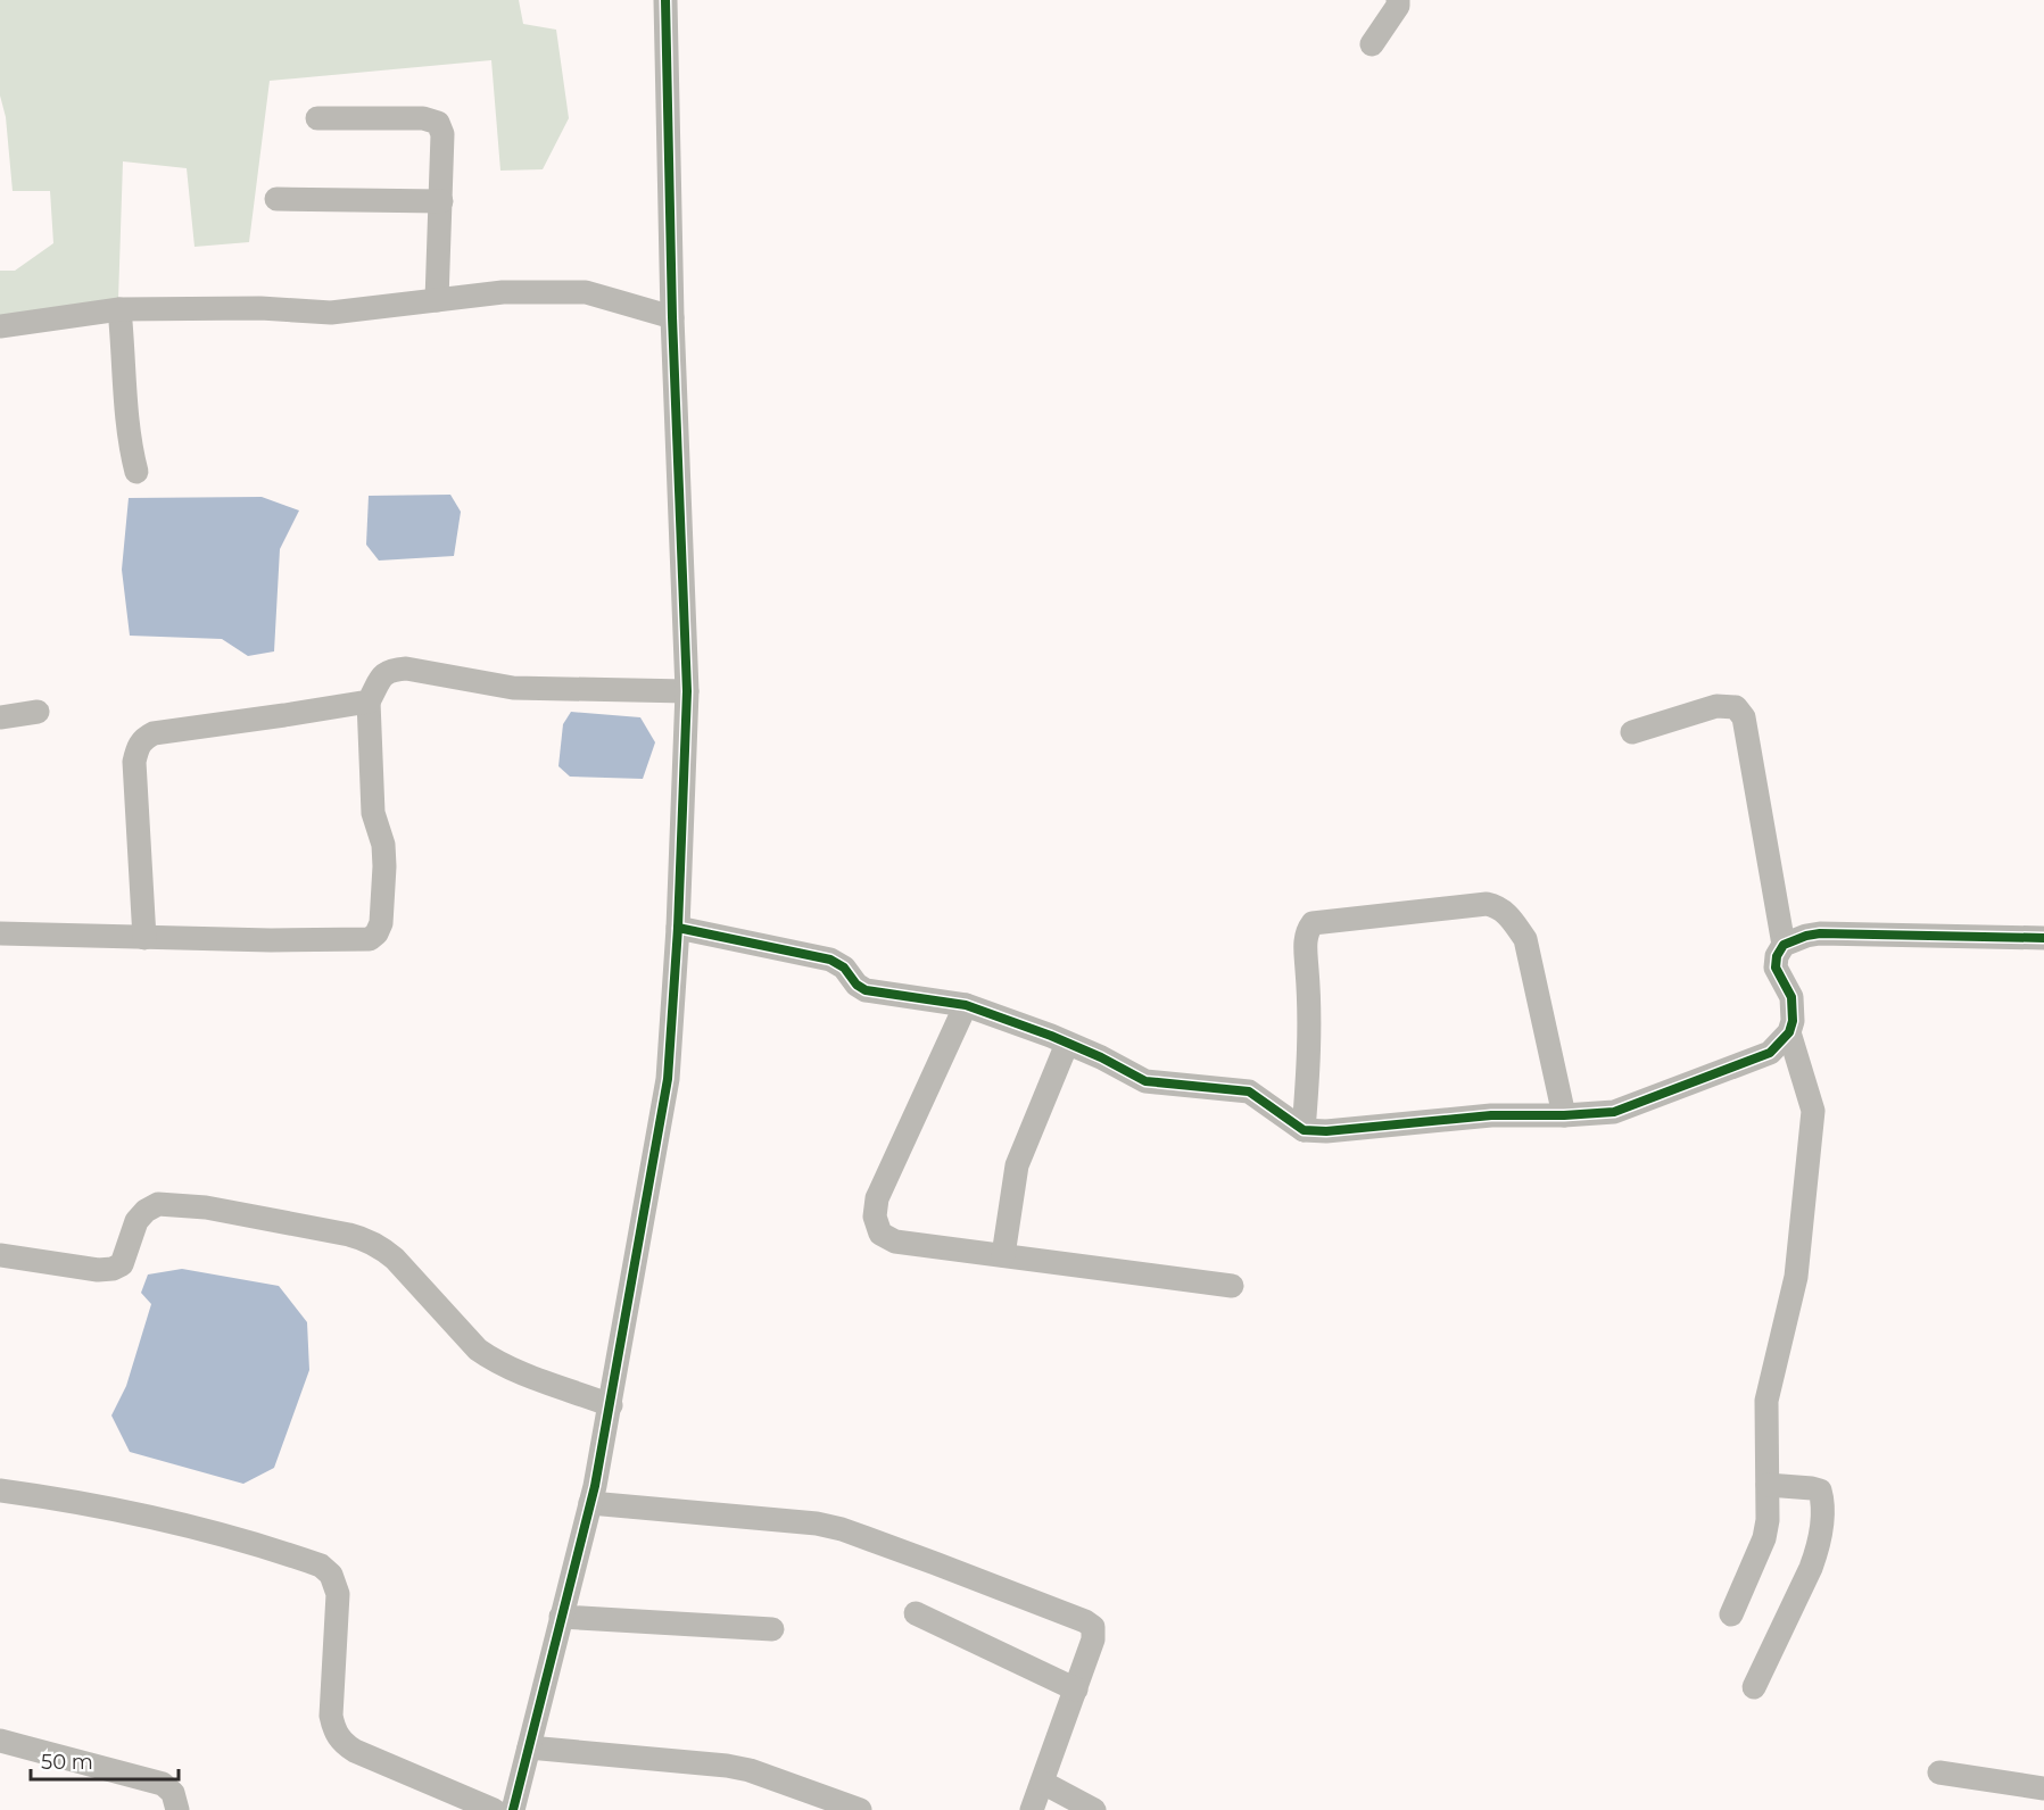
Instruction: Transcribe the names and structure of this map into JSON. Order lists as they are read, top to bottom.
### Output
{
  "scale_bar": "50 m"
}
